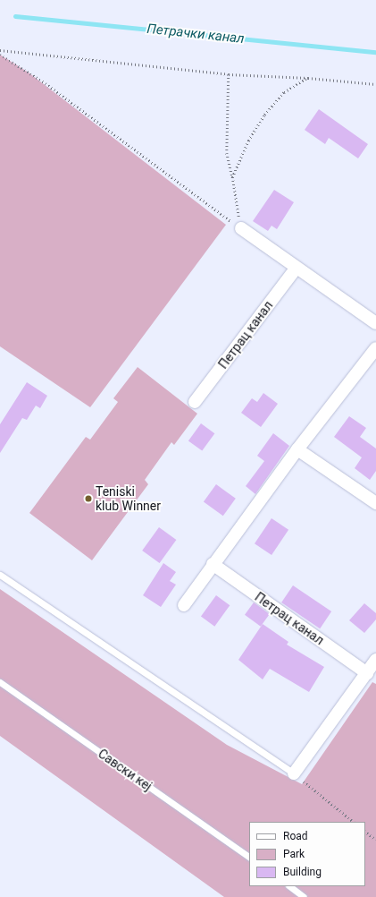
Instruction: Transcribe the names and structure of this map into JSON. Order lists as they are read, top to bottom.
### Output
{
  "streets": {
    "street": ["Петрац канал"],
    "lane": ["Савски кеј"]
  },
  "water": ["Петрачки канал"],
  "places": ["Teniski klub Winner"],
  "legend": ["Road", "Park", "Building"]
}
